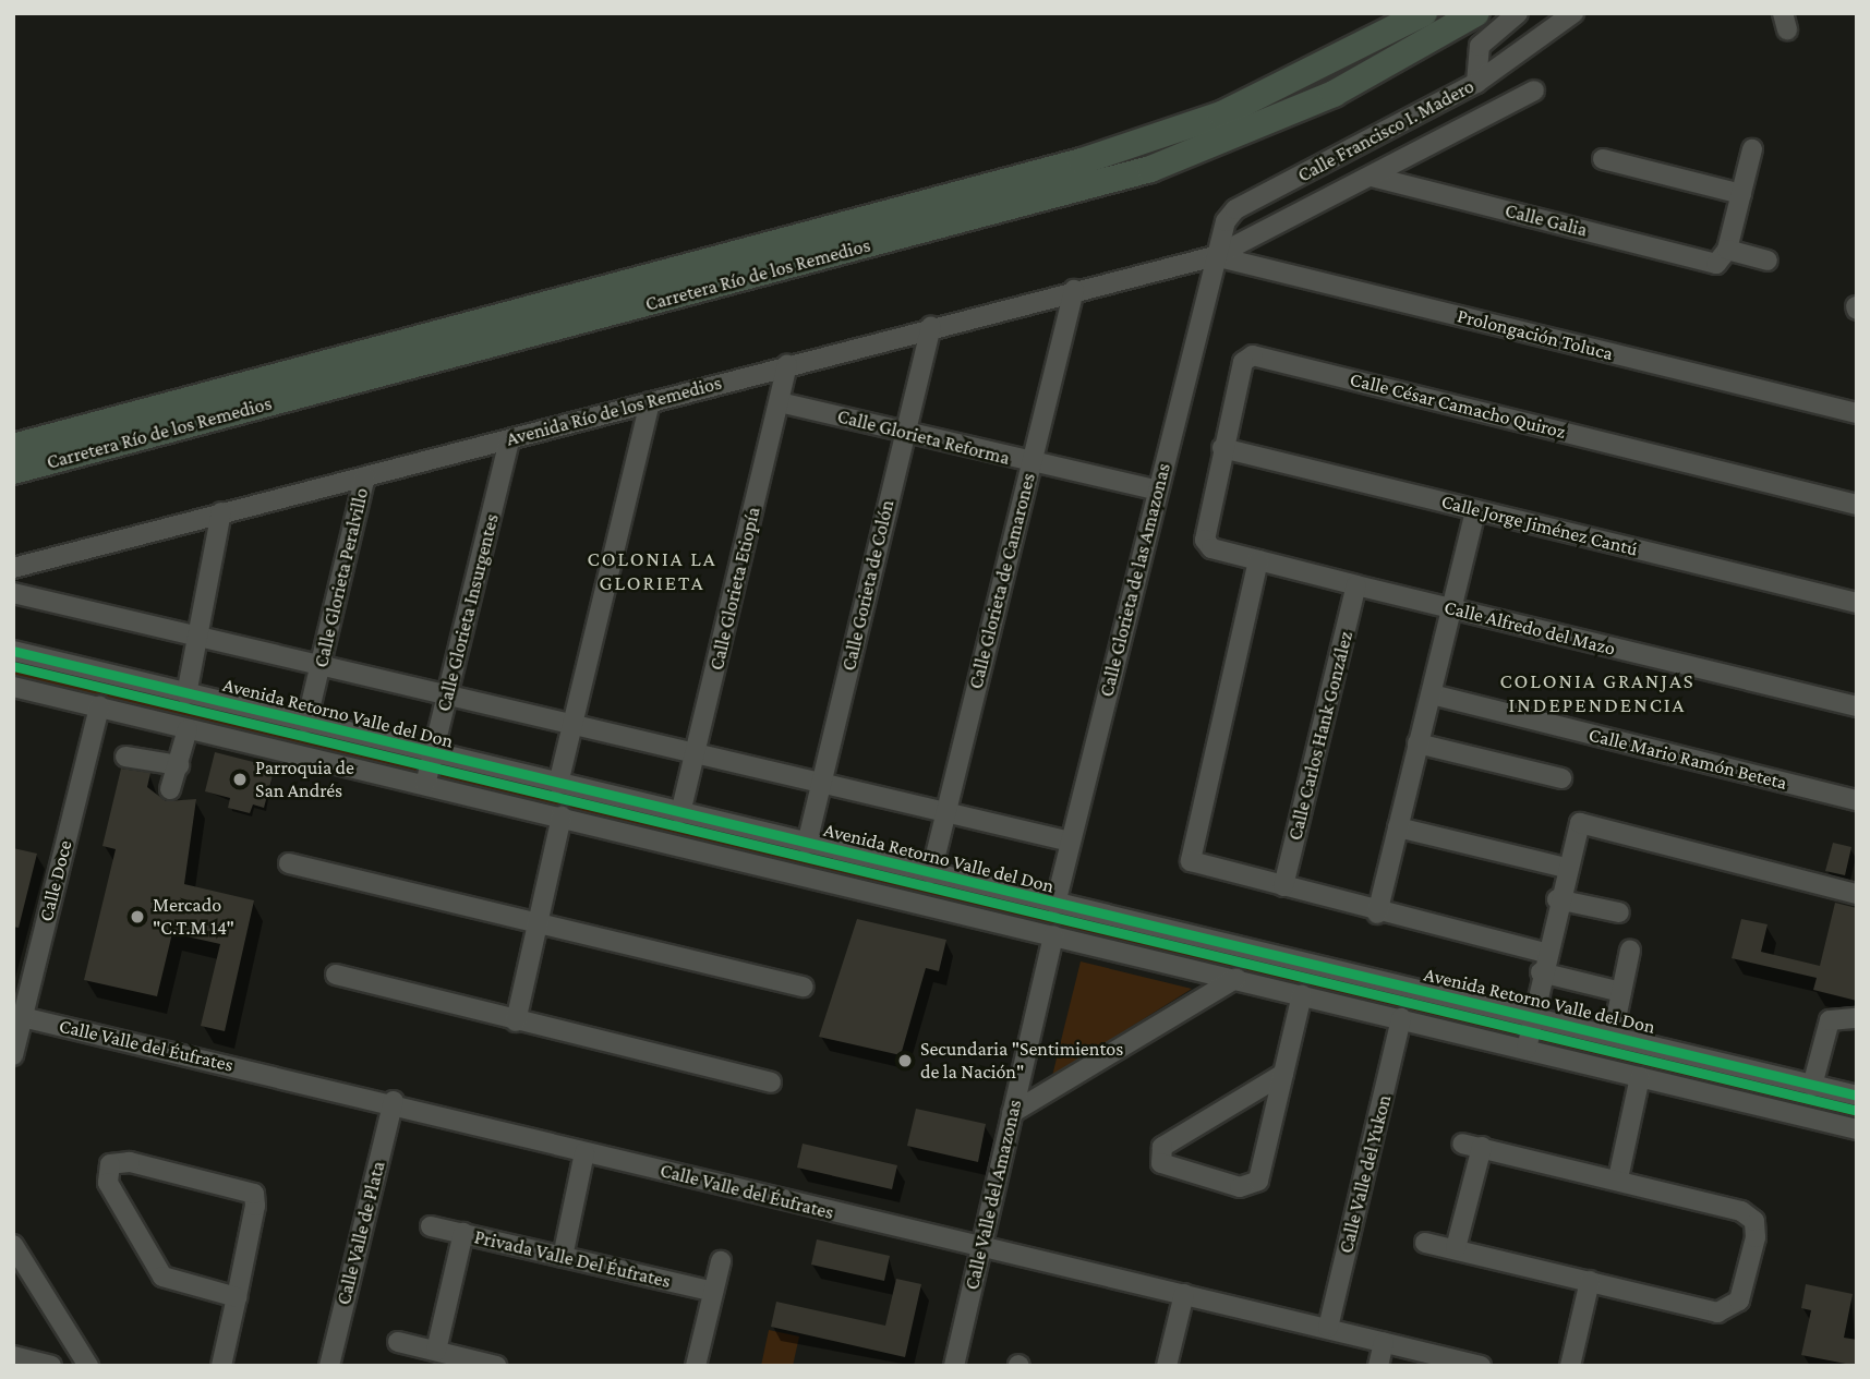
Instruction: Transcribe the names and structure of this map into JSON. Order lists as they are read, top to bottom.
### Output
{
  "streets": {
    "highway": ["Carretera Río de los Remedios"],
    "street": [
      "Calle Francisco I. Madero",
      "Calle Galia",
      "Prolongación Toluca",
      "Calle César Camacho Quiroz",
      "Avenida Río de los Remedios",
      "Calle Glorieta Reforma",
      "Calle Jorge Jiménez Cantú",
      "Calle Glorieta Peralvillo",
      "Calle Glorieta de las Amazonas",
      "Calle Glorieta de Camarones",
      "Calle Gorieta de Colón",
      "Calle Glorieta Etiopía",
      "Calle Glorieta Insurgentes",
      "Calle Alfredo del Mazo",
      "Avenida Retorno Valle del Don",
      "Calle Carlos Hank González",
      "Calle Mario Ramón Beteta",
      "Calle Doce",
      "Calle Valle del Éufrates",
      "Calle Valle del Yukon",
      "Calle Valle del Amazonas",
      "Calle Valle de Plata",
      "Privada Valle Del Éufrates"
    ]
  },
  "crossings": [
    ["Calle Francisco I. Madero", "Prolongación Toluca"],
    ["Calle Francisco I. Madero", "Avenida Río de los Remedios"],
    ["Calle Francisco I. Madero", "Calle Glorieta de las Amazonas"],
    ["Prolongación Toluca", "Avenida Río de los Remedios"],
    ["Prolongación Toluca", "Calle Glorieta de las Amazonas"],
    ["Calle César Camacho Quiroz", "Calle Jorge Jiménez Cantú"],
    ["Calle César Camacho Quiroz", "Calle Alfredo del Mazo"],
    ["Avenida Río de los Remedios", "Calle Glorieta Peralvillo"],
    ["Avenida Río de los Remedios", "Calle Glorieta de las Amazonas"],
    ["Avenida Río de los Remedios", "Calle Glorieta de Camarones"],
    ["Avenida Río de los Remedios", "Calle Gorieta de Colón"],
    ["Avenida Río de los Remedios", "Calle Glorieta Etiopía"],
    ["Avenida Río de los Remedios", "Calle Glorieta Insurgentes"],
    ["Calle Glorieta Reforma", "Calle Glorieta de las Amazonas"],
    ["Calle Glorieta Reforma", "Calle Glorieta de Camarones"],
    ["Calle Glorieta Reforma", "Calle Gorieta de Colón"],
    ["Calle Glorieta Reforma", "Calle Glorieta Etiopía"],
    ["Calle Glorieta Peralvillo", "Avenida Retorno Valle del Don"],
    ["Calle Glorieta de las Amazonas", "Avenida Retorno Valle del Don"],
    ["Calle Glorieta de Camarones", "Avenida Retorno Valle del Don"],
    ["Calle Gorieta de Colón", "Avenida Retorno Valle del Don"],
    ["Calle Glorieta Etiopía", "Avenida Retorno Valle del Don"],
    ["Calle Glorieta Insurgentes", "Avenida Retorno Valle del Don"],
    ["Calle Alfredo del Mazo", "Calle Carlos Hank González"],
    ["Calle Doce", "Calle Valle del Éufrates"],
    ["Calle Valle del Éufrates", "Calle Valle del Yukon"],
    ["Calle Valle del Éufrates", "Calle Valle del Amazonas"],
    ["Calle Valle del Éufrates", "Calle Valle de Plata"],
    ["Calle Valle del Éufrates", "Privada Valle Del Éufrates"]
  ],
  "districts": ["COLONIA LA GLORIETA", "COLONIA GRANJAS INDEPENDENCIA"],
  "places": ["Parroquia de San Andrés", "Mercado \"C.T.M 14\"", "Secundaria \"Sentimientos de la Nación\""]
}
